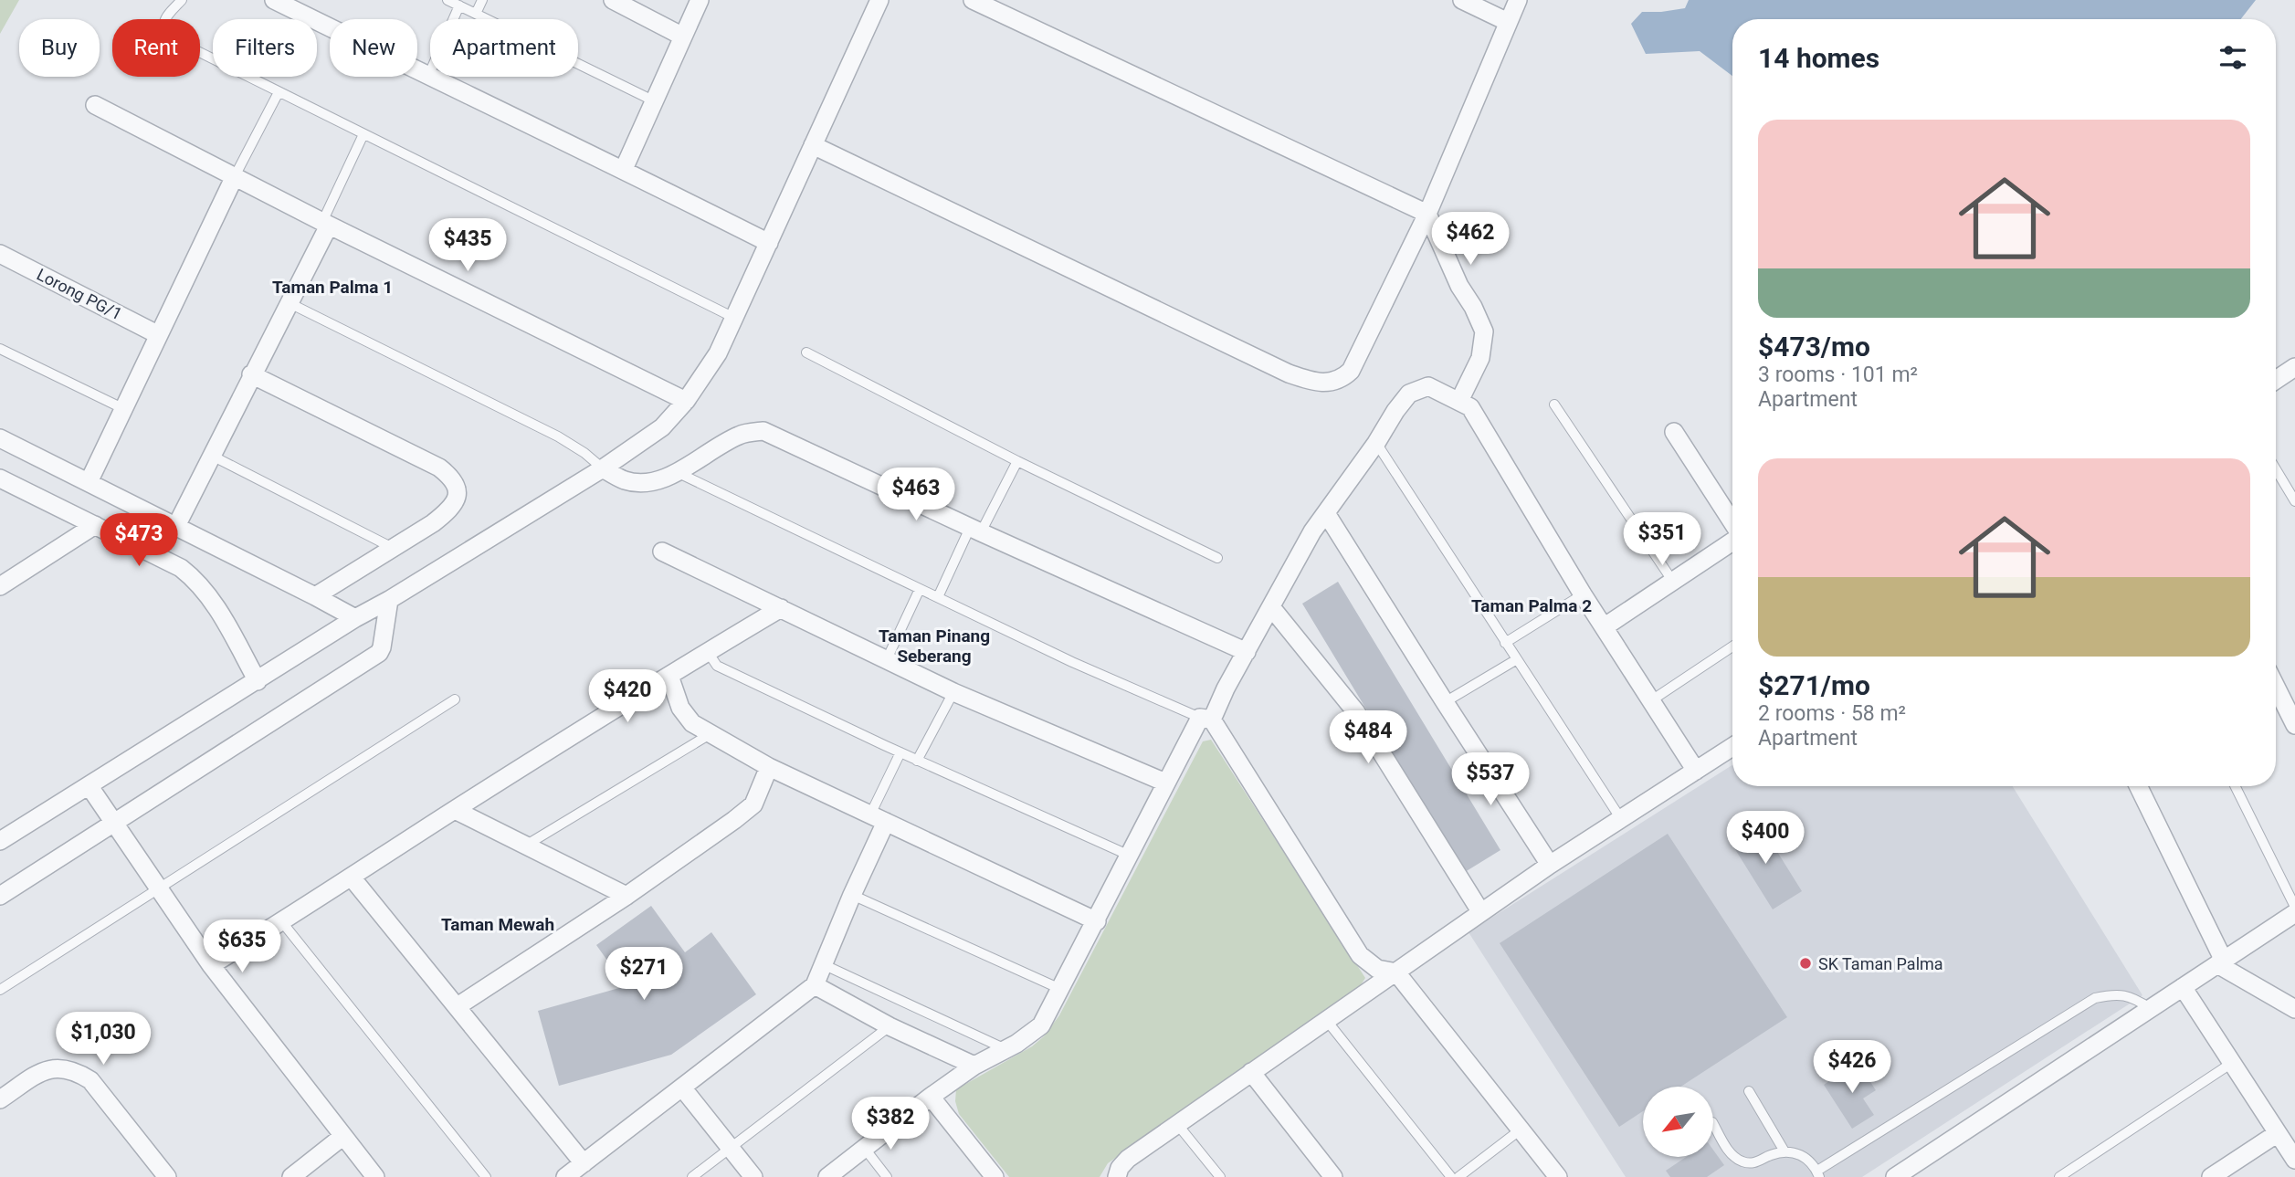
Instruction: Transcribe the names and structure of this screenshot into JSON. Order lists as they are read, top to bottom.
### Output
{
  "streets": {
    "street": ["Lorong PG/1"]
  },
  "districts": [
    "Taman Palma 1",
    "Taman Palma 2",
    "Taman Pinang Seberang",
    "Taman Mewah"
  ],
  "places": ["SK Taman Palma"],
  "north": "bottom left",
  "page": {
    "chip": [
      "Buy",
      "Rent",
      "Filters",
      "New",
      "Apartment"
    ],
    "heading": "14 homes",
    "list": [
      {
        "name": "$473/mo",
        "note": "3 rooms · 101 m² · Apartment"
      },
      {
        "name": "$271/mo",
        "note": "2 rooms · 58 m² · Apartment"
      }
    ],
    "price": [
      "$462",
      "$435",
      "$463",
      "$351",
      "$473",
      "$420",
      "$484",
      "$537",
      "$400",
      "$635",
      "$271",
      "$1,030",
      "$426",
      "$382"
    ]
  }
}
